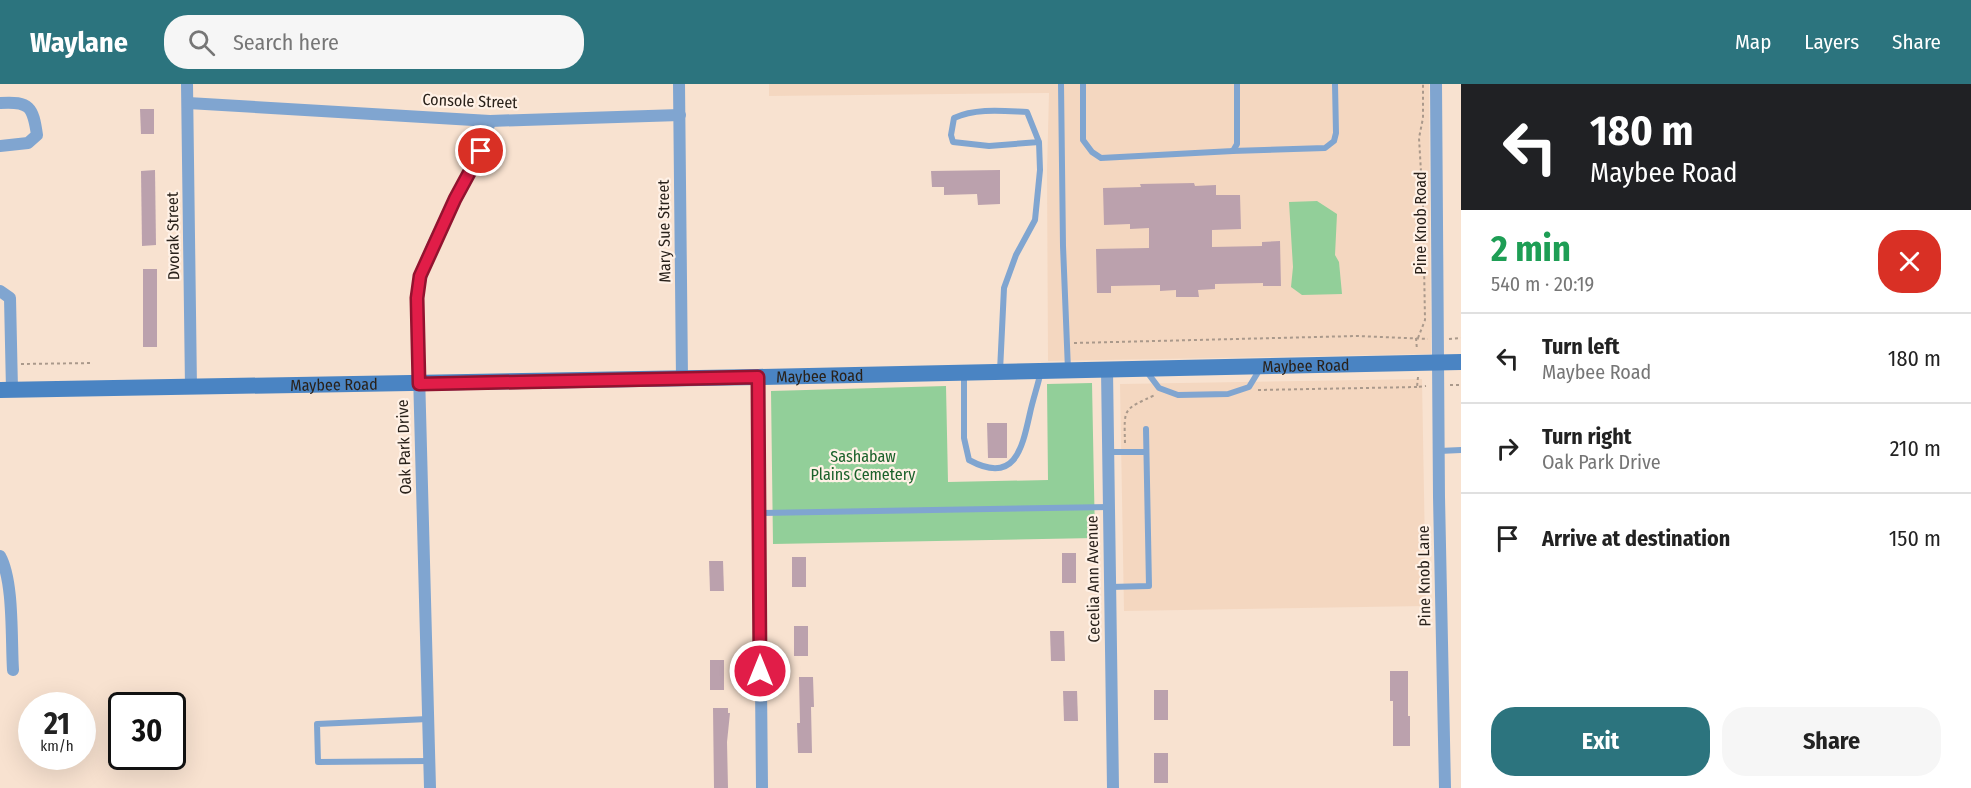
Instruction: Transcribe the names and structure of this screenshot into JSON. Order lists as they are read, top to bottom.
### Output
{
  "streets": {
    "main road": ["Maybee Road"],
    "street": [
      "Console Street",
      "Pine Knob Road",
      "Mary Sue Street",
      "Dvorak Street",
      "Oak Park Drive",
      "Pine Knob Lane",
      "Cecelia Ann Avenue"
    ]
  },
  "crossings": [
    ["Console Street", "Mary Sue Street"],
    ["Console Street", "Dvorak Street"],
    ["Console Street", "Oak Park Drive"],
    ["Pine Knob Road", "Maybee Road"],
    ["Pine Knob Road", "Pine Knob Lane"],
    ["Mary Sue Street", "Maybee Road"],
    ["Dvorak Street", "Maybee Road"],
    ["Maybee Road", "Oak Park Drive"],
    ["Maybee Road", "Pine Knob Lane"],
    ["Maybee Road", "Cecelia Ann Avenue"]
  ],
  "parks": ["Sashabaw Plains Cemetery"],
  "page": {
    "header": "Waylane",
    "search": "Search here",
    "nav": ["Map", "Layers", "Share"],
    "turn": ["180 m", "Maybee Road"],
    "heading": ["2 min", "540 m · 20:19"],
    "list": [
      {
        "name": "Turn left",
        "note": "Maybee Road",
        "value": "180 m"
      },
      {
        "name": "Turn right",
        "note": "Oak Park Drive",
        "value": "210 m"
      },
      {
        "name": "Arrive at destination",
        "value": "150 m"
      }
    ],
    "speed": "21 km/h",
    "limit": "30",
    "buttons": ["Exit", "Share"]
  }
}
